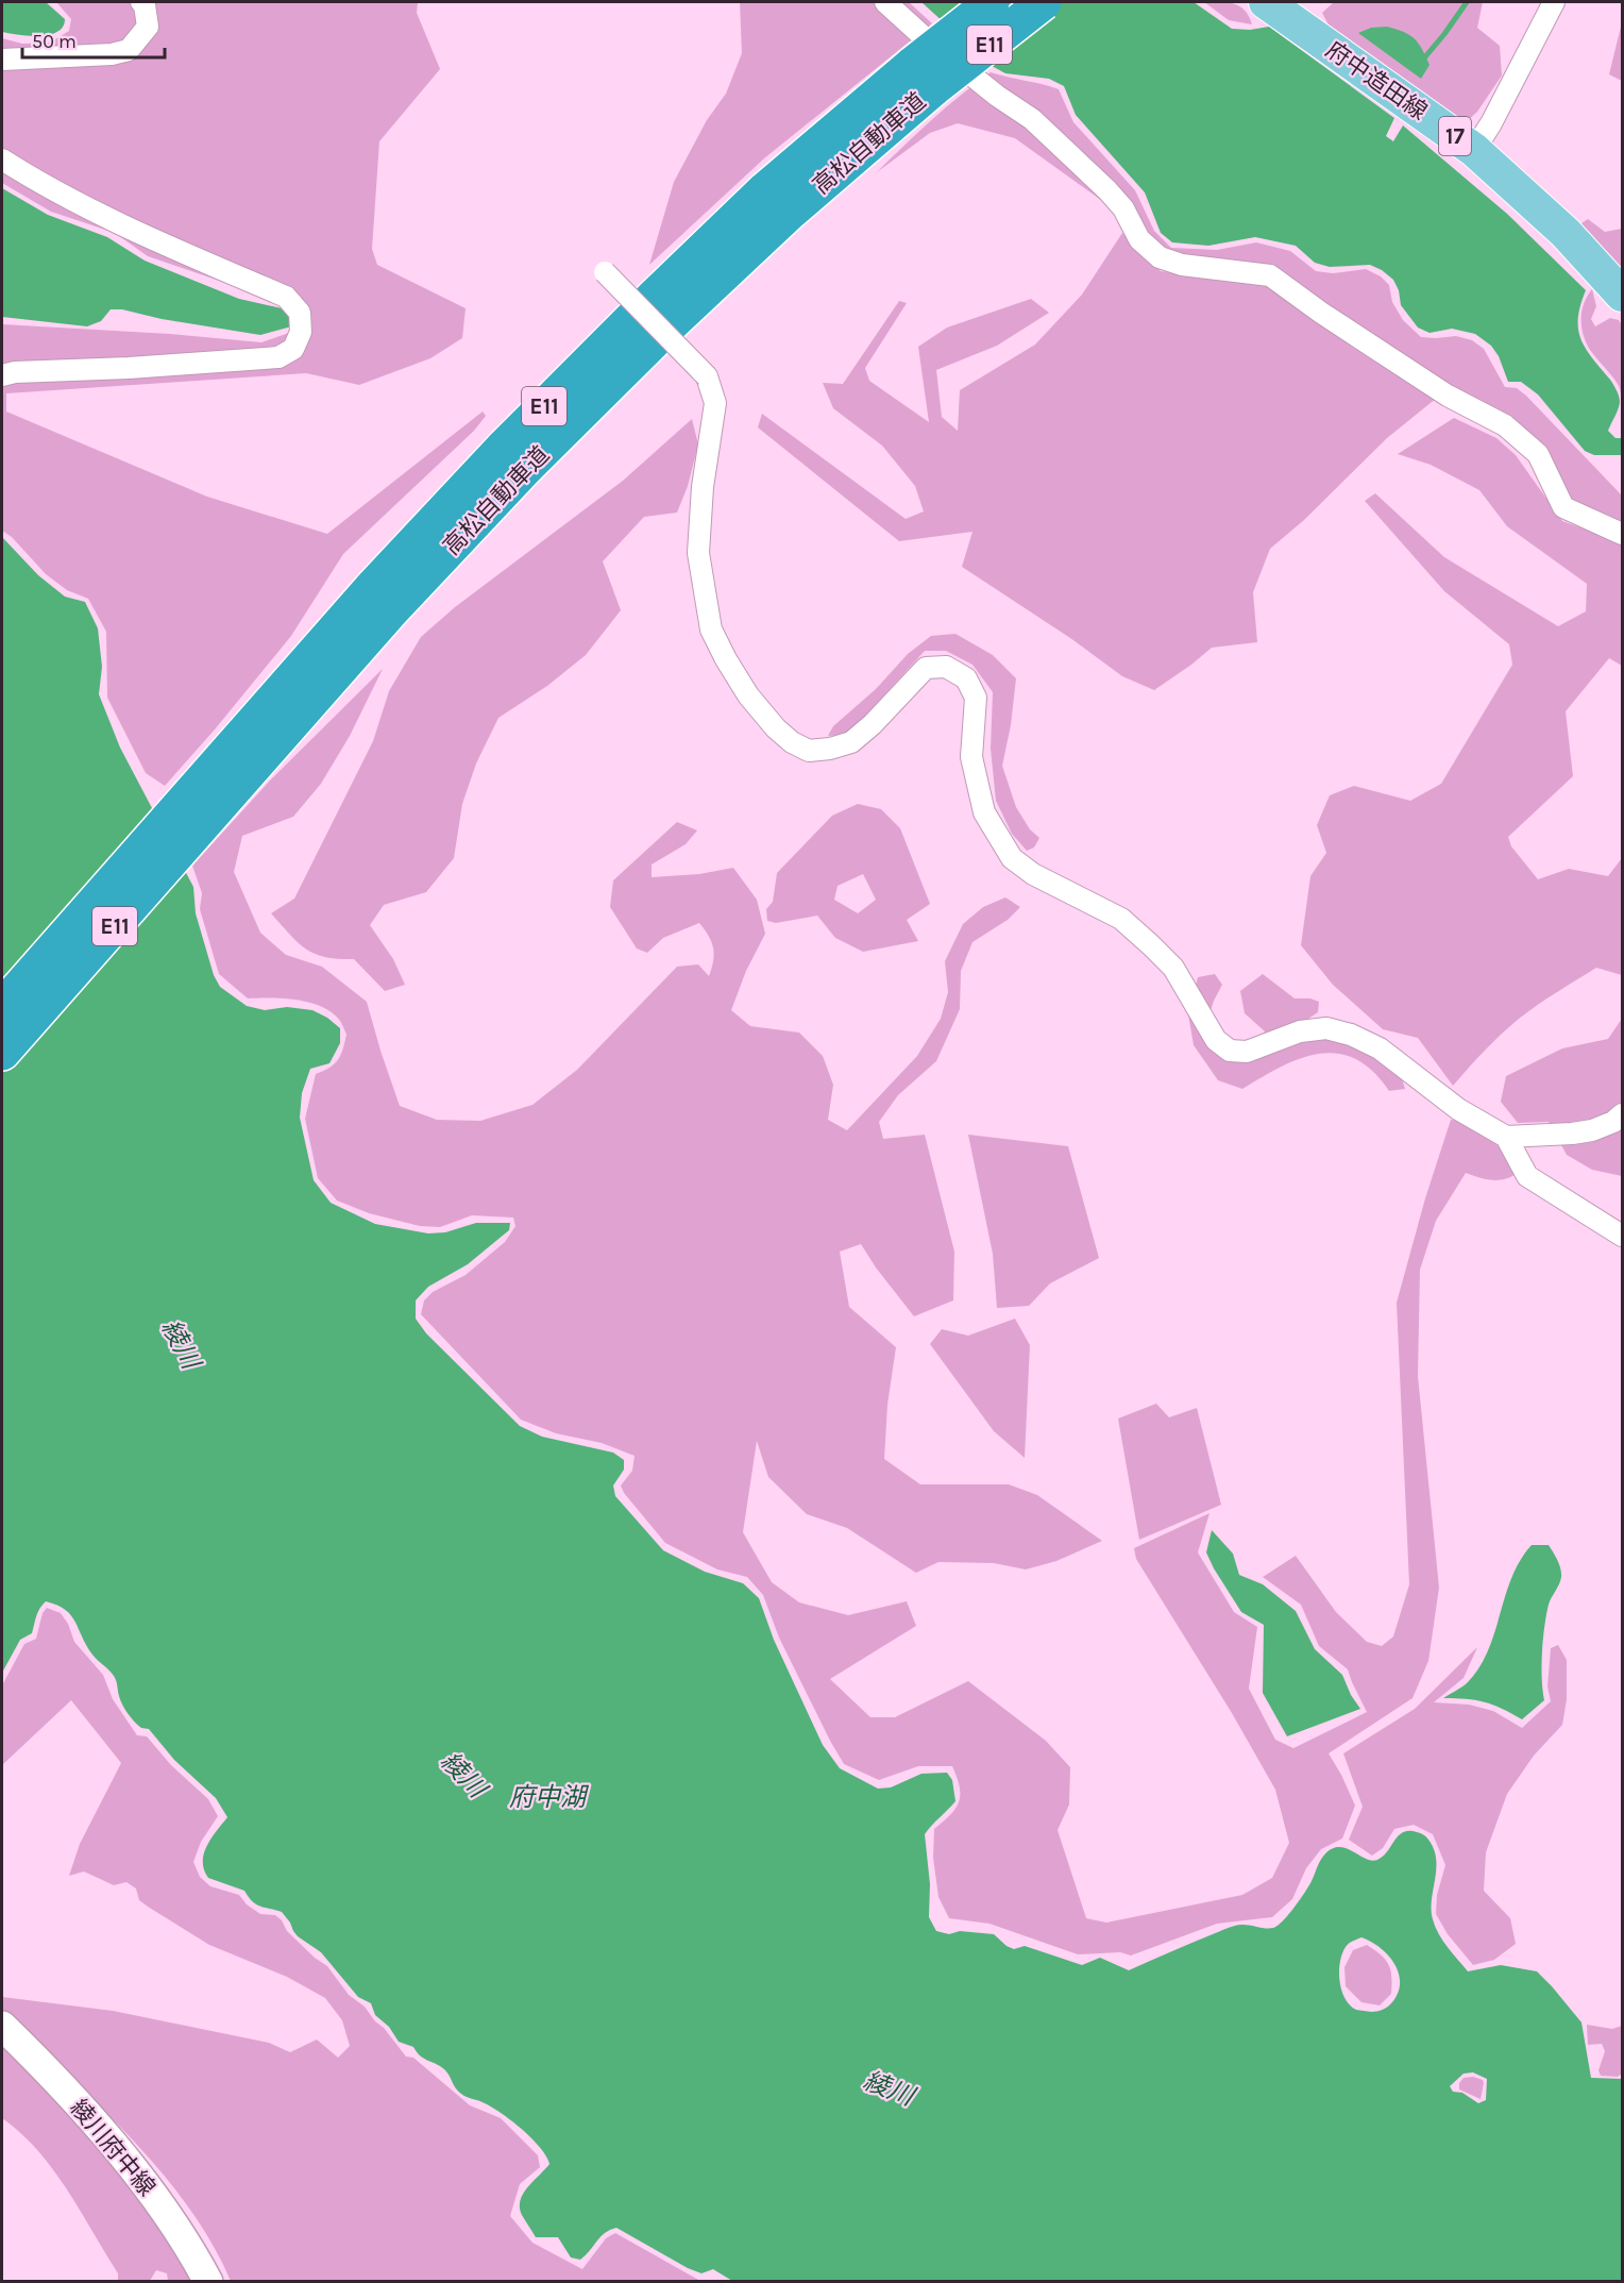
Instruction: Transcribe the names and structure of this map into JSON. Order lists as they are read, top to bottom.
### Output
{
  "streets": {
    "highway": ["E11", "高松自動車道"],
    "main road": ["府中造田線", "17", "綾川府中線"]
  },
  "water": ["綾川", "府中湖"],
  "scale_bar": "50 m"
}
